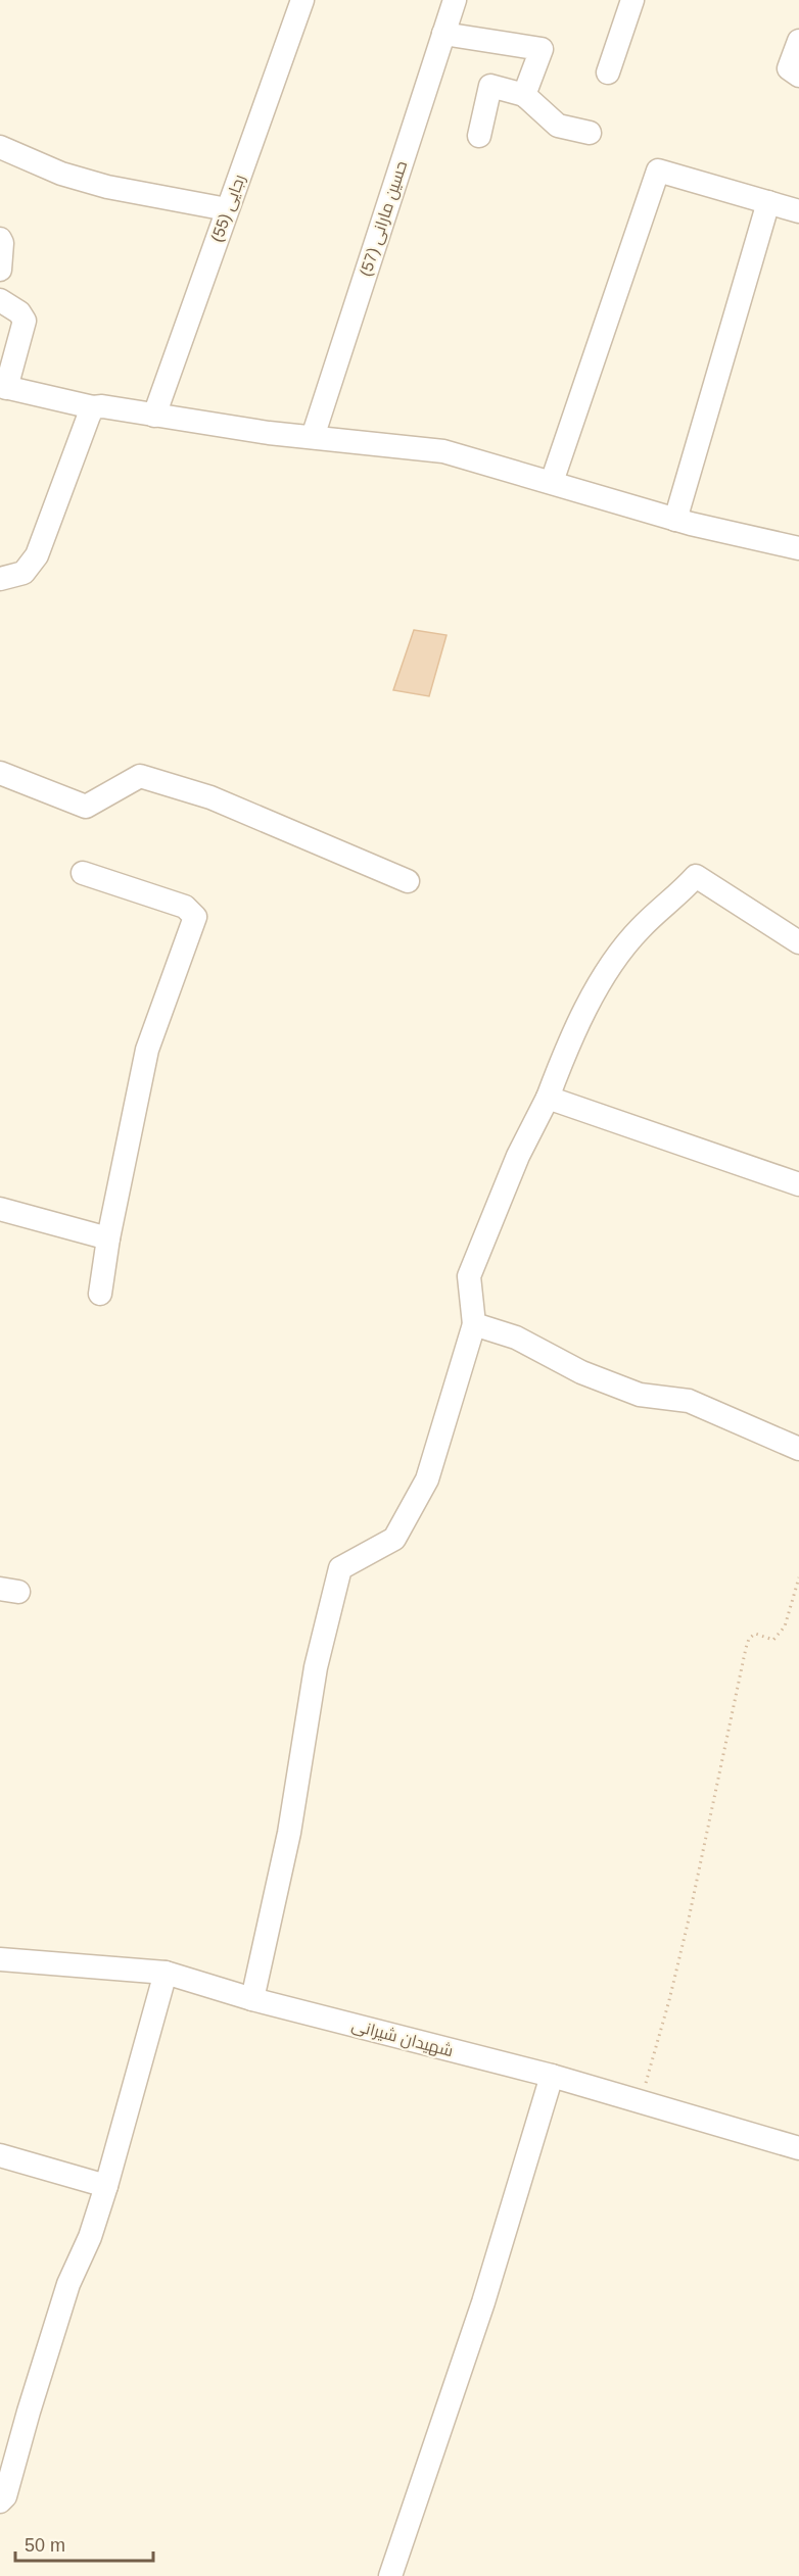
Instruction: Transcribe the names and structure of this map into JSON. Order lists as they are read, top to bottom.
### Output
{
  "streets": {
    "street": ["رجایی (55)", "حسین مارانی (57)", "شهیدان شیرانی"]
  },
  "scale_bar": "50 m"
}
